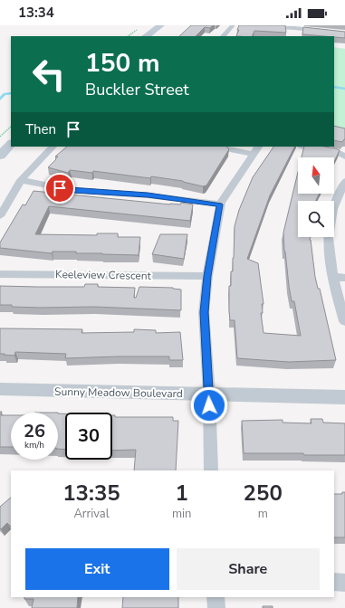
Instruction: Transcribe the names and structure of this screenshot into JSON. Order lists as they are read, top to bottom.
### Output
{
  "streets": {
    "street": ["Keeleview Crescent", "Sunny Meadow Boulevard"]
  },
  "north": "top",
  "page": {
    "status": "13:34",
    "turn": ["150 m", "Buckler Street"],
    "then": "Then",
    "speed": "26 km/h",
    "limit": "30",
    "eta": [
      "13:35",
      "Arrival",
      "1",
      "min",
      "250",
      "m"
    ],
    "buttons": ["Exit", "Share"]
  }
}
